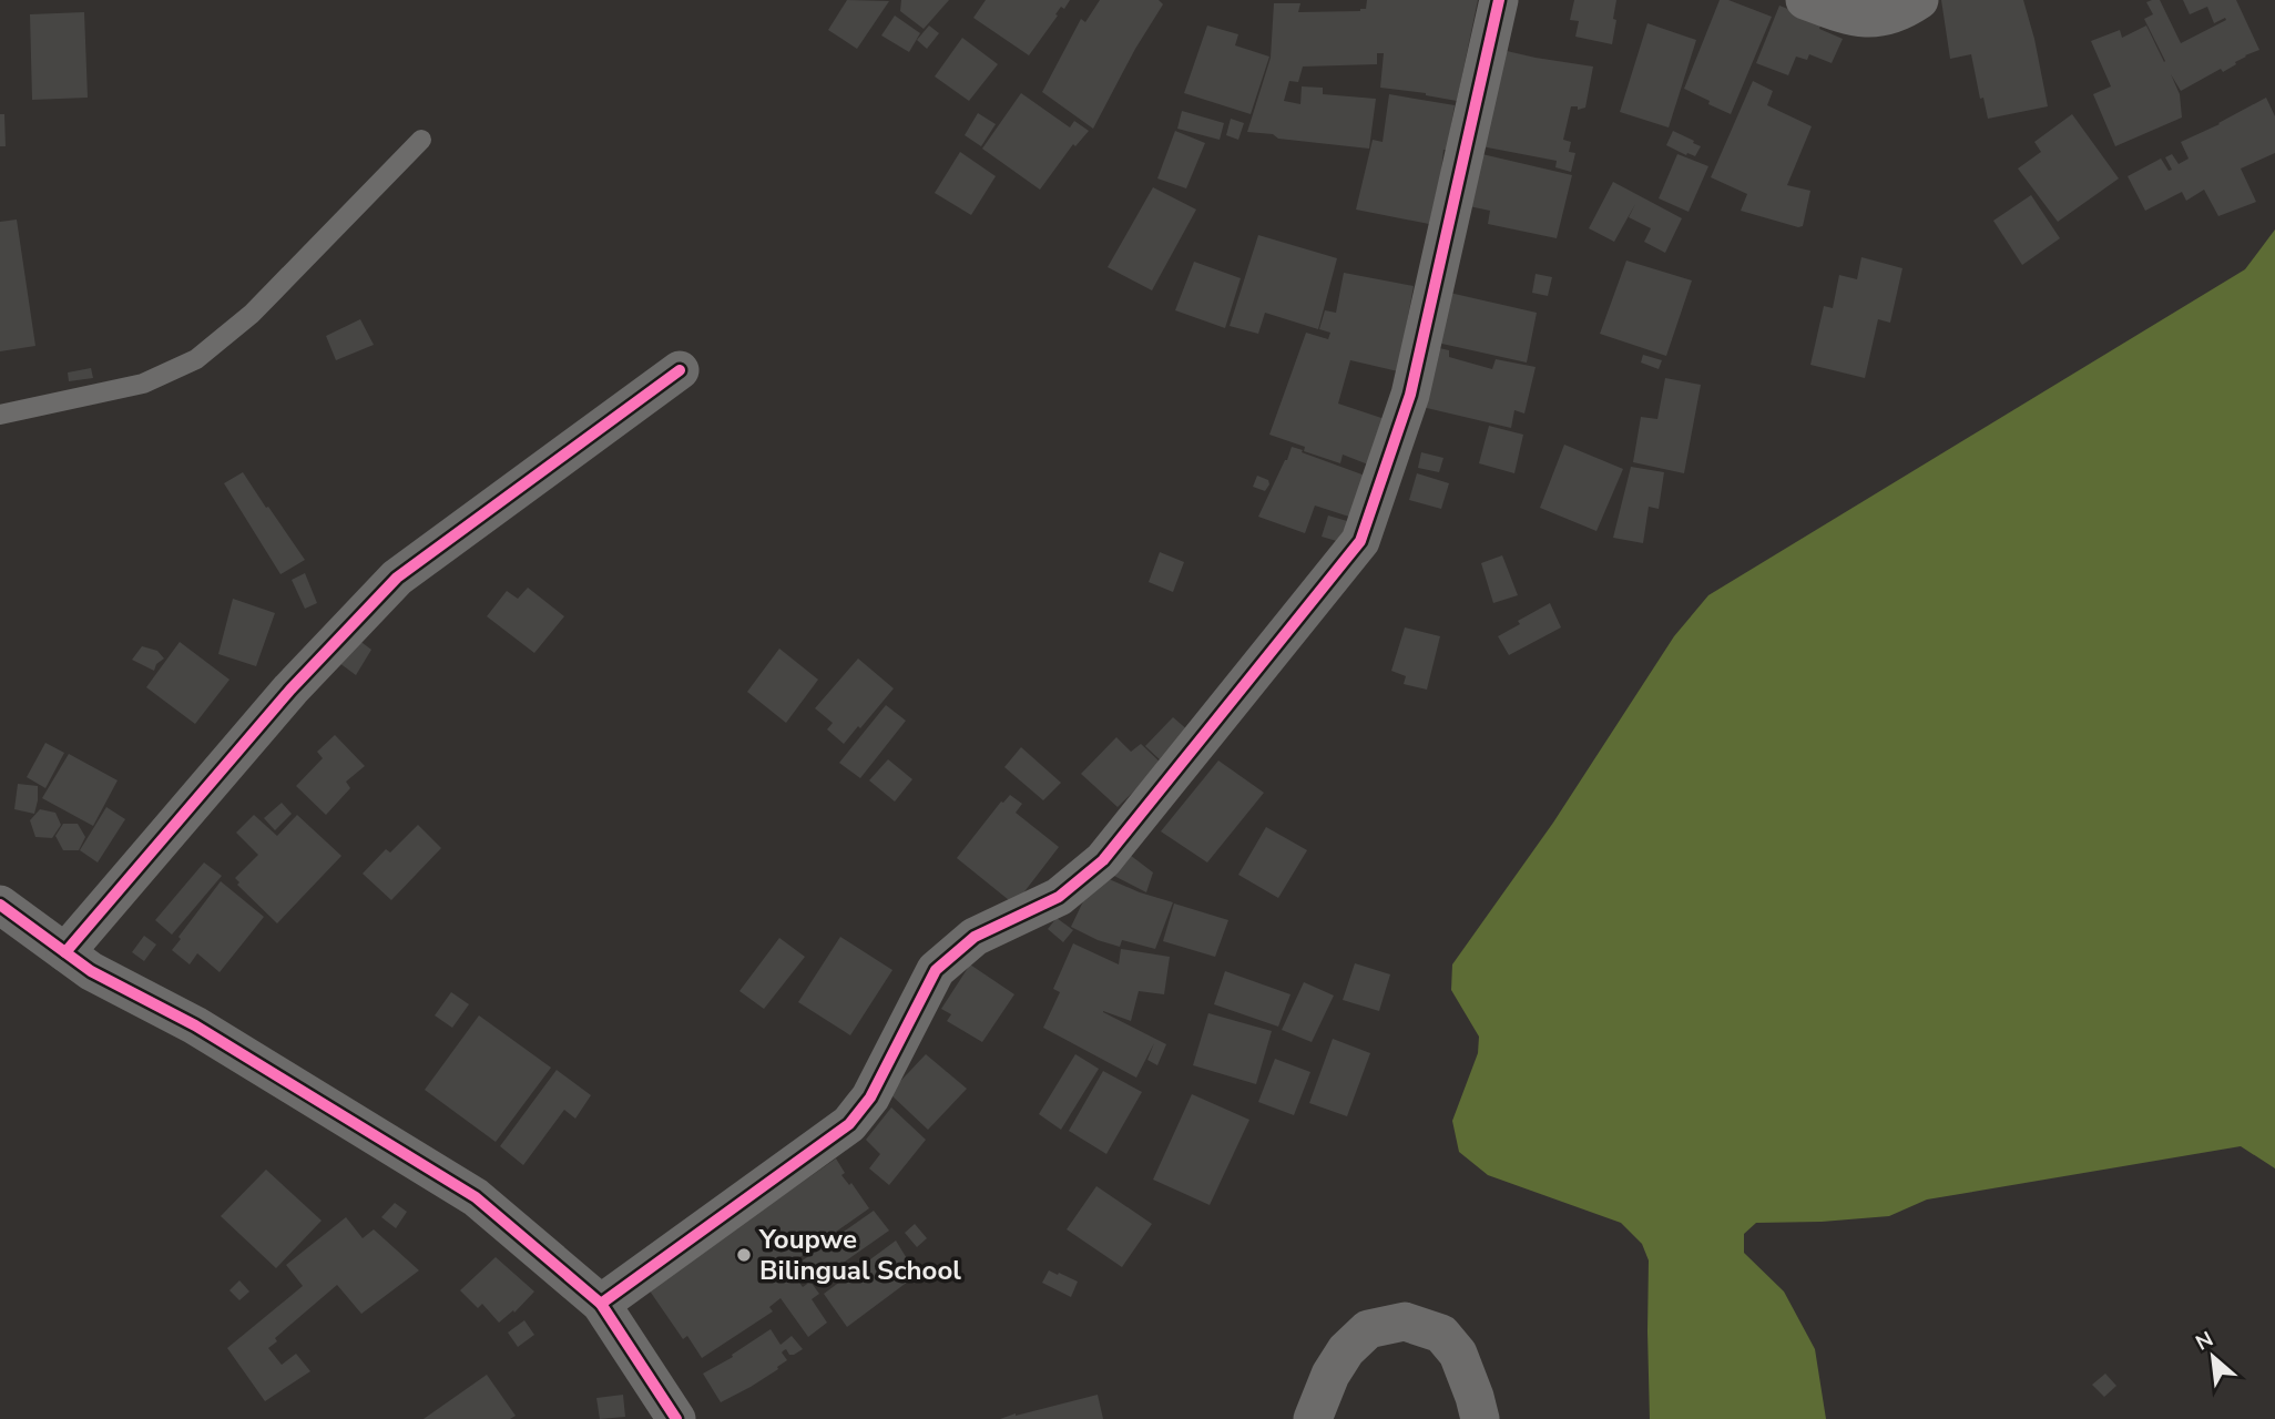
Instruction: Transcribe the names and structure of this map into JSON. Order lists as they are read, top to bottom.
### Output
{
  "places": ["Youpwe Bilingual School"],
  "north": "top left"
}
